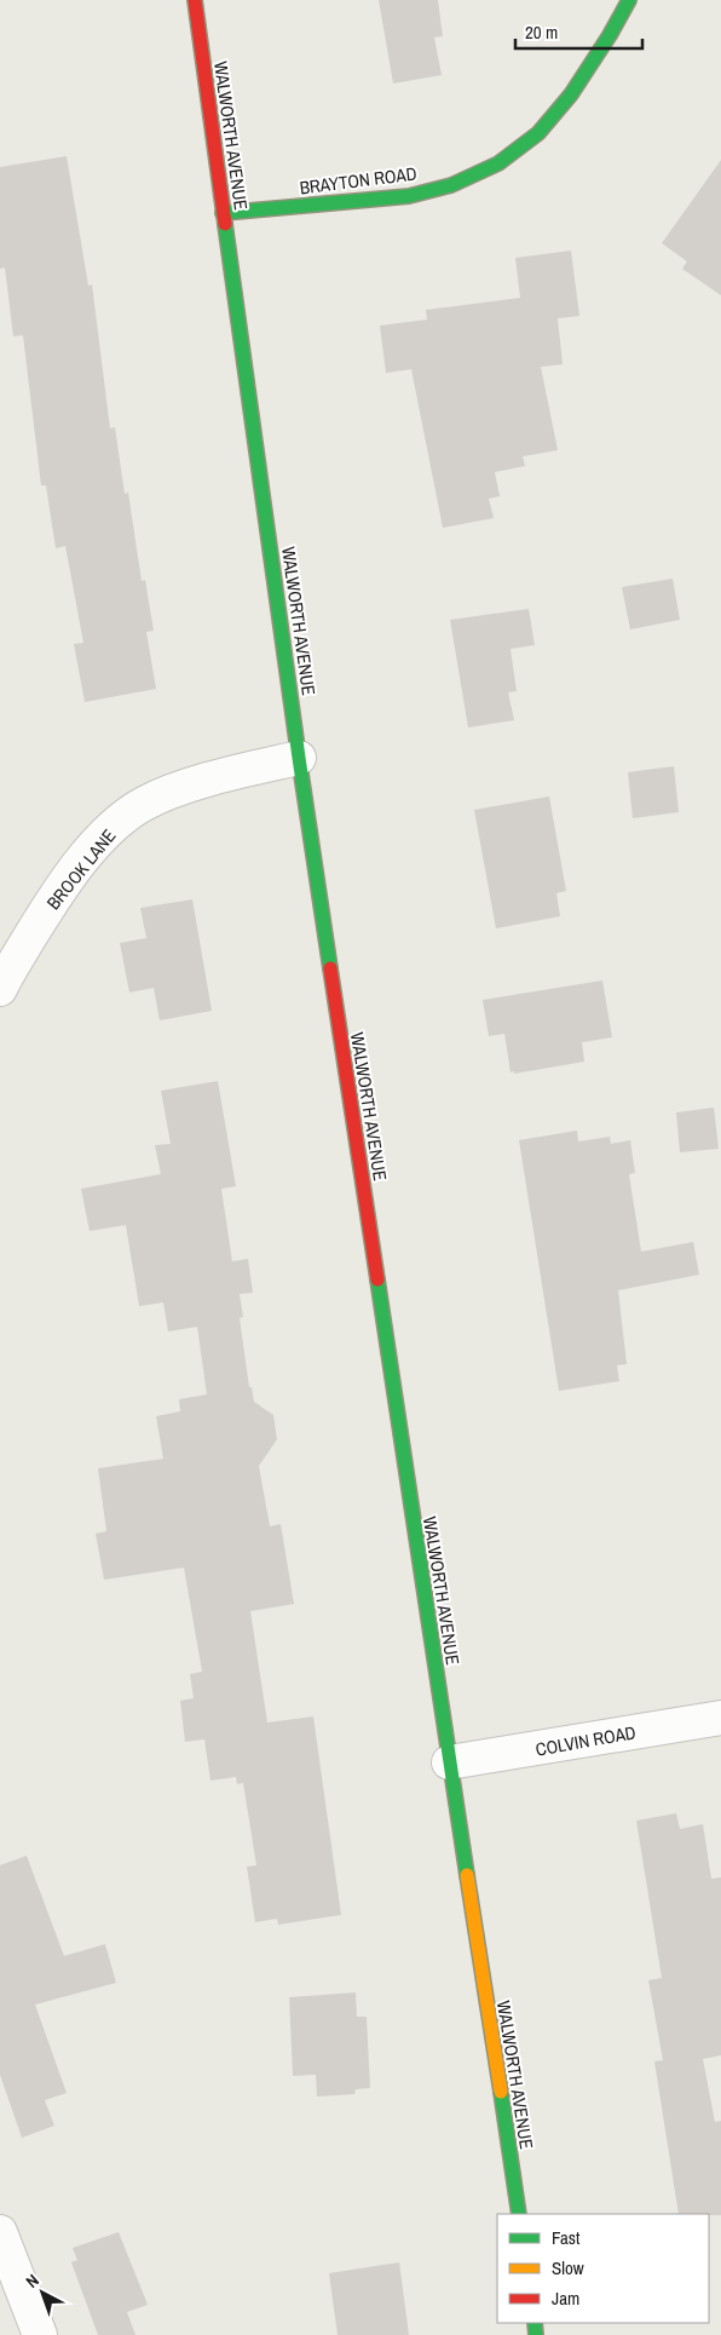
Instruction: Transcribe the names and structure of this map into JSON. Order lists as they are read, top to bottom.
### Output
{
  "streets": {
    "street": [
      "WALWORTH AVENUE",
      "BRAYTON ROAD",
      "BROOK LANE",
      "COLVIN ROAD"
    ]
  },
  "crossings": [
    ["WALWORTH AVENUE", "BRAYTON ROAD"],
    ["WALWORTH AVENUE", "BROOK LANE"],
    ["WALWORTH AVENUE", "COLVIN ROAD"]
  ],
  "legend": ["Fast", "Slow", "Jam"],
  "scale_bar": "20 m",
  "north": "top left"
}
